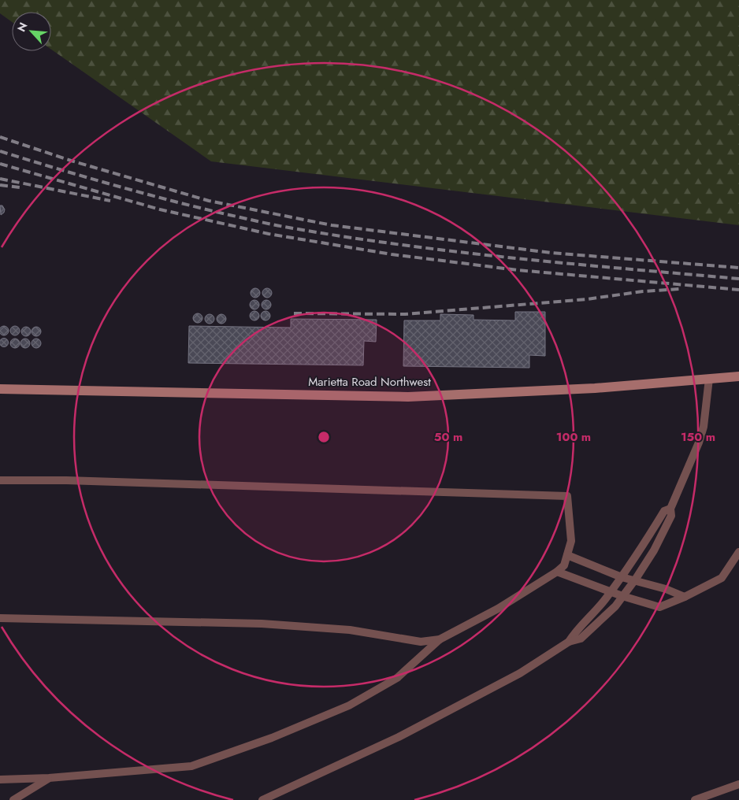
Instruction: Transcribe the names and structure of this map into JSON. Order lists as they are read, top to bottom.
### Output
{
  "streets": {
    "street": ["Marietta Road Northwest"]
  },
  "north": "top left",
  "rings": ["50 m", "100 m", "150 m"]
}
